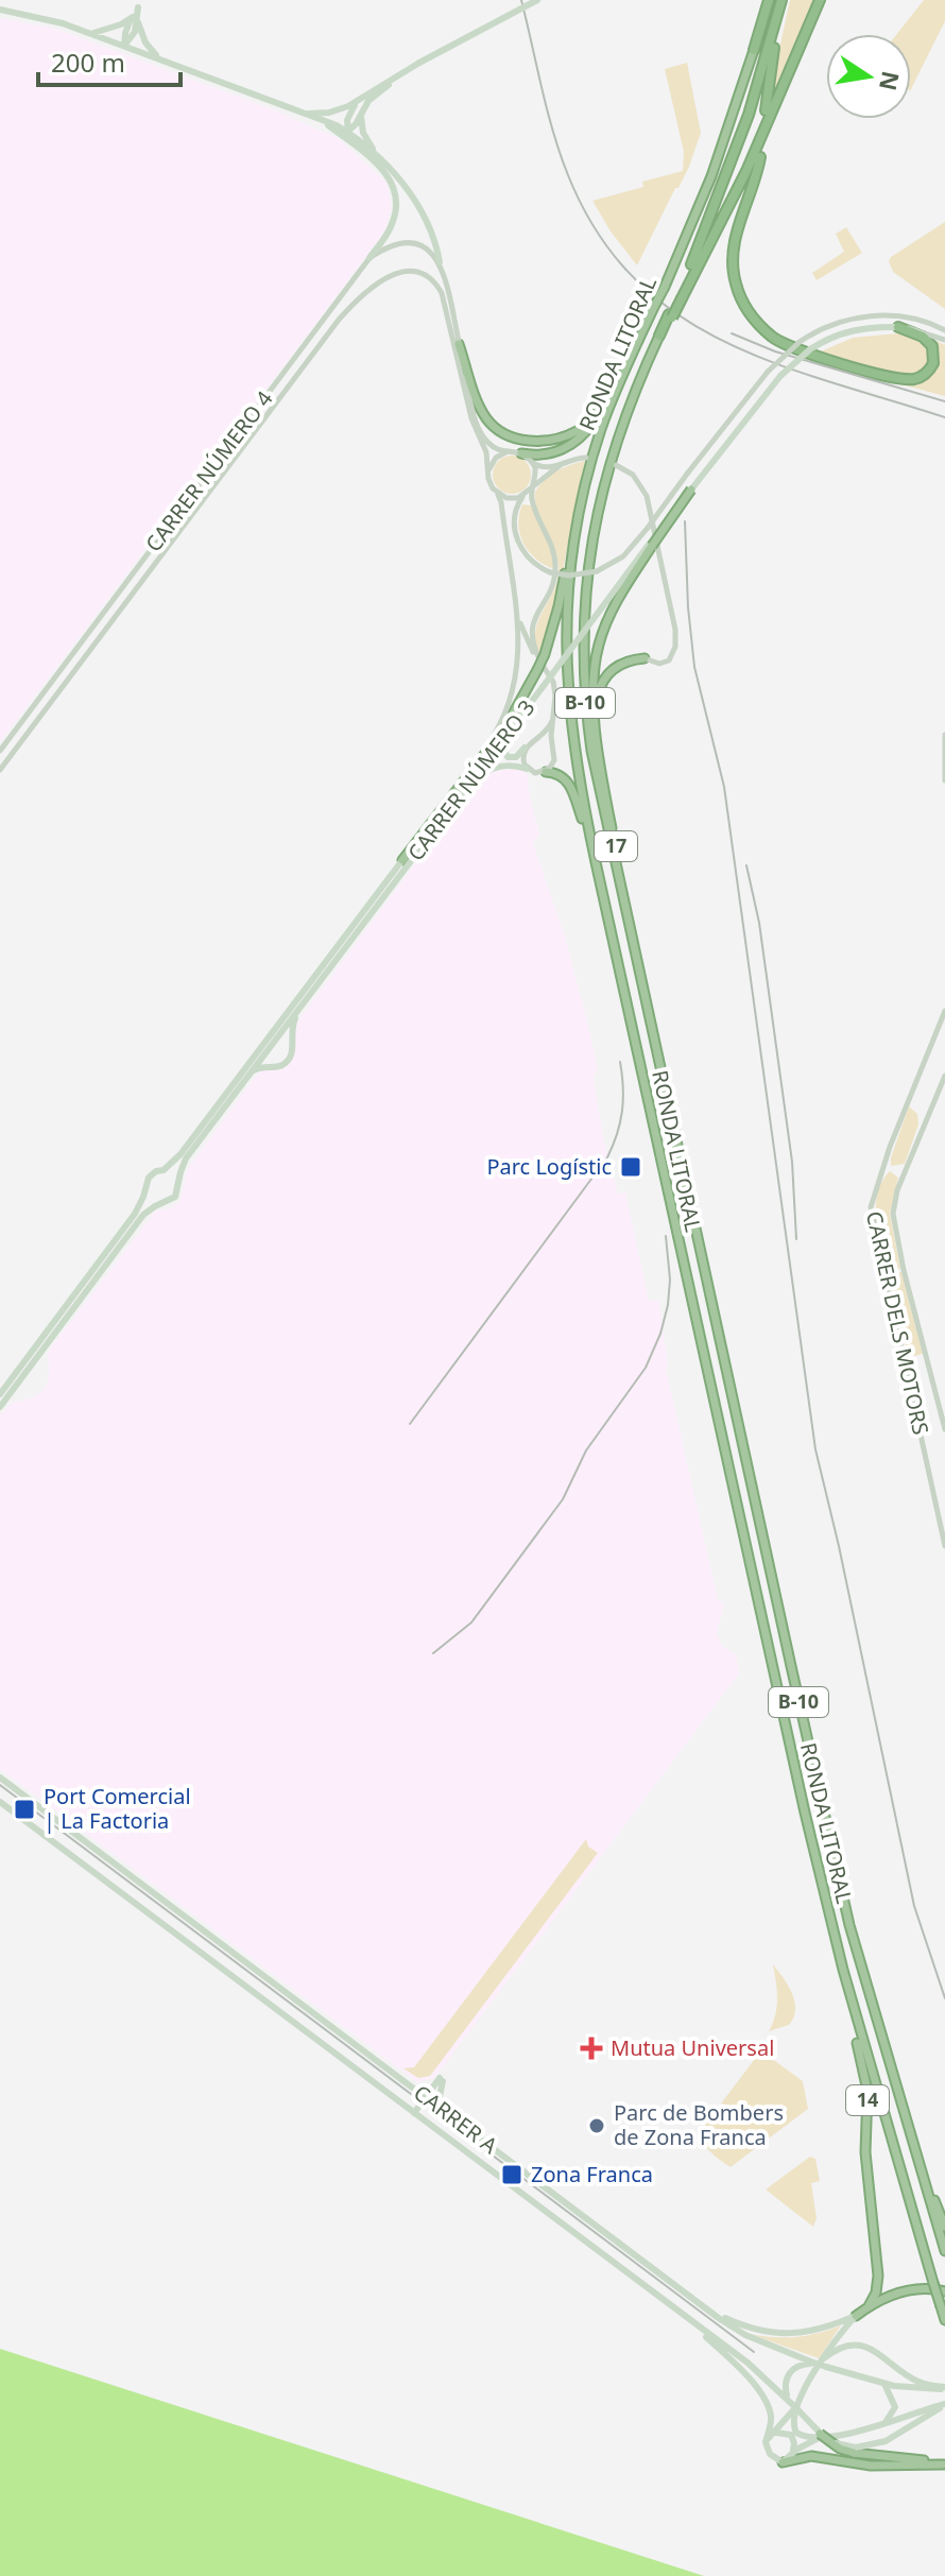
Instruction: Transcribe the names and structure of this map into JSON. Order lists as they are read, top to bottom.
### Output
{
  "streets": {
    "highway": [
      "RONDA LITORAL",
      "B-10",
      "17",
      "14"
    ],
    "main road": ["CARRER NÚMERO 3", "CARRER A"],
    "street": ["CARRER NÚMERO 4", "CARRER DELS MOTORS"]
  },
  "crossings": [
    ["RONDA LITORAL", "17"],
    ["RONDA LITORAL", "14"],
    ["B-10", "CARRER NÚMERO 3"],
    ["B-10", "17"]
  ],
  "places": {
    "transit": ["Parc Logístic", "Port Comercial | La Factoria", "Zona Franca"],
    "health": ["Mutua Universal"],
    "other": ["Parc de Bombers de Zona Franca"]
  },
  "scale_bar": "200 m",
  "north": "right"
}
